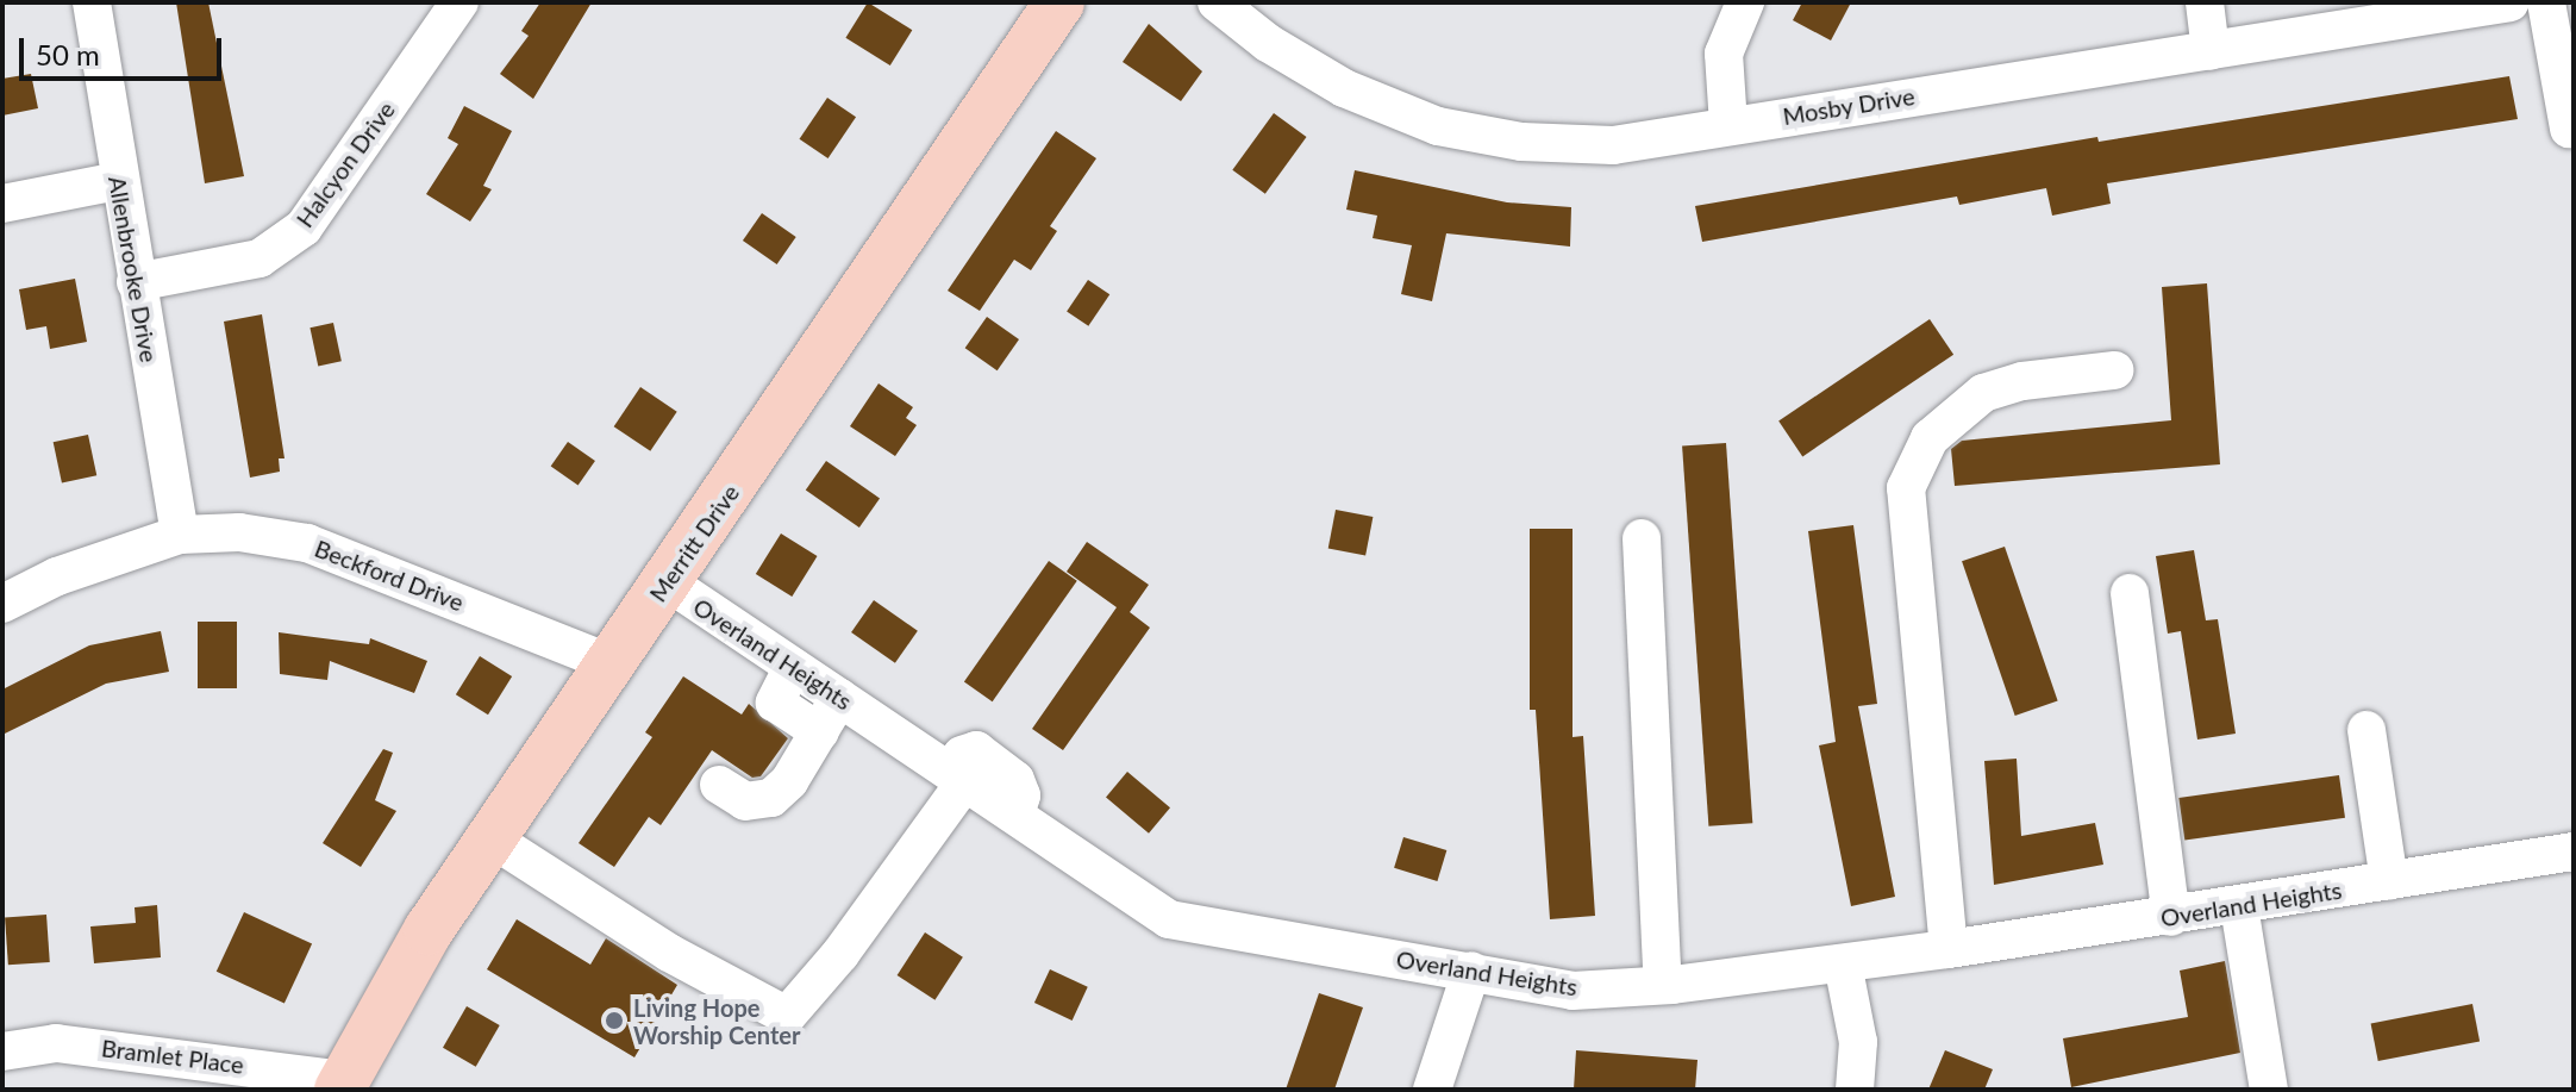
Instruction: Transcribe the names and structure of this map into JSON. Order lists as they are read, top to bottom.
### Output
{
  "streets": {
    "main road": ["Merritt Drive"],
    "street": [
      "Mosby Drive",
      "Halcyon Drive",
      "Allenbrooke Drive",
      "Beckford Drive",
      "Overland Heights",
      "Bramlet Place"
    ]
  },
  "crossings": [
    ["Halcyon Drive", "Allenbrooke Drive"],
    ["Allenbrooke Drive", "Beckford Drive"],
    ["Merritt Drive", "Beckford Drive"],
    ["Merritt Drive", "Overland Heights"],
    ["Merritt Drive", "Bramlet Place"]
  ],
  "places": ["Living Hope Worship Center"],
  "scale_bar": "50 m"
}
